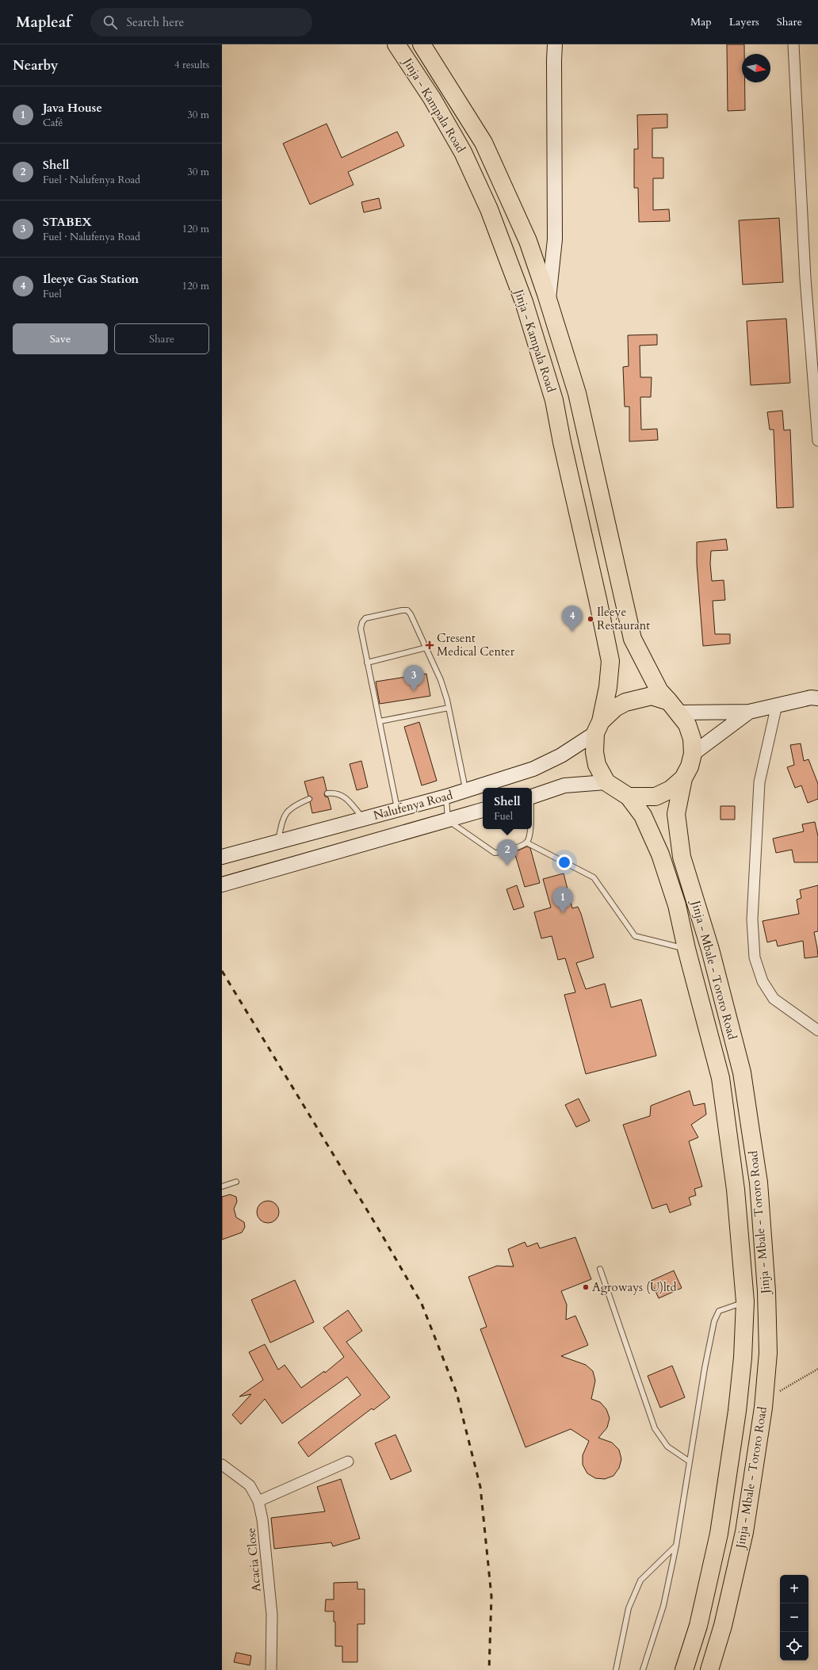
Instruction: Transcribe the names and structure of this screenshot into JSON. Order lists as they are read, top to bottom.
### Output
{
  "streets": {
    "highway": ["Jinja - Kampala Road", "Jinja - Mbale - Tororo Road"],
    "street": ["Nalufenya Road", "Acacia Close"]
  },
  "crossings": [
    ["Jinja - Kampala Road", "Nalufenya Road"],
    ["Jinja - Kampala Road", "Jinja - Mbale - Tororo Road"],
    ["Nalufenya Road", "Jinja - Mbale - Tororo Road"]
  ],
  "places": {
    "other": ["Ileeye Restaurant", "Agroways (U)ltd"],
    "health": ["Cresent Medical Center"]
  },
  "north": "right",
  "page": {
    "header": "Mapleaf",
    "search": "Search here",
    "nav": ["Map", "Layers", "Share"],
    "heading": ["Nearby", "4 results"],
    "list": [
      {
        "mark": "1",
        "name": "Java House",
        "note": "Café",
        "value": "30 m"
      },
      {
        "mark": "2",
        "name": "Shell",
        "note": "Fuel · Nalufenya Road",
        "value": "30 m"
      },
      {
        "mark": "3",
        "name": "STABEX",
        "note": "Fuel · Nalufenya Road",
        "value": "120 m"
      },
      {
        "mark": "4",
        "name": "Ileeye Gas Station",
        "note": "Fuel",
        "value": "120 m"
      }
    ],
    "buttons": ["Save", "Share"],
    "pins": [
      "4",
      "3",
      "2",
      "1"
    ],
    "popup": ["Shell", "Fuel"],
    "map_buttons": ["+", "−"]
  }
}
